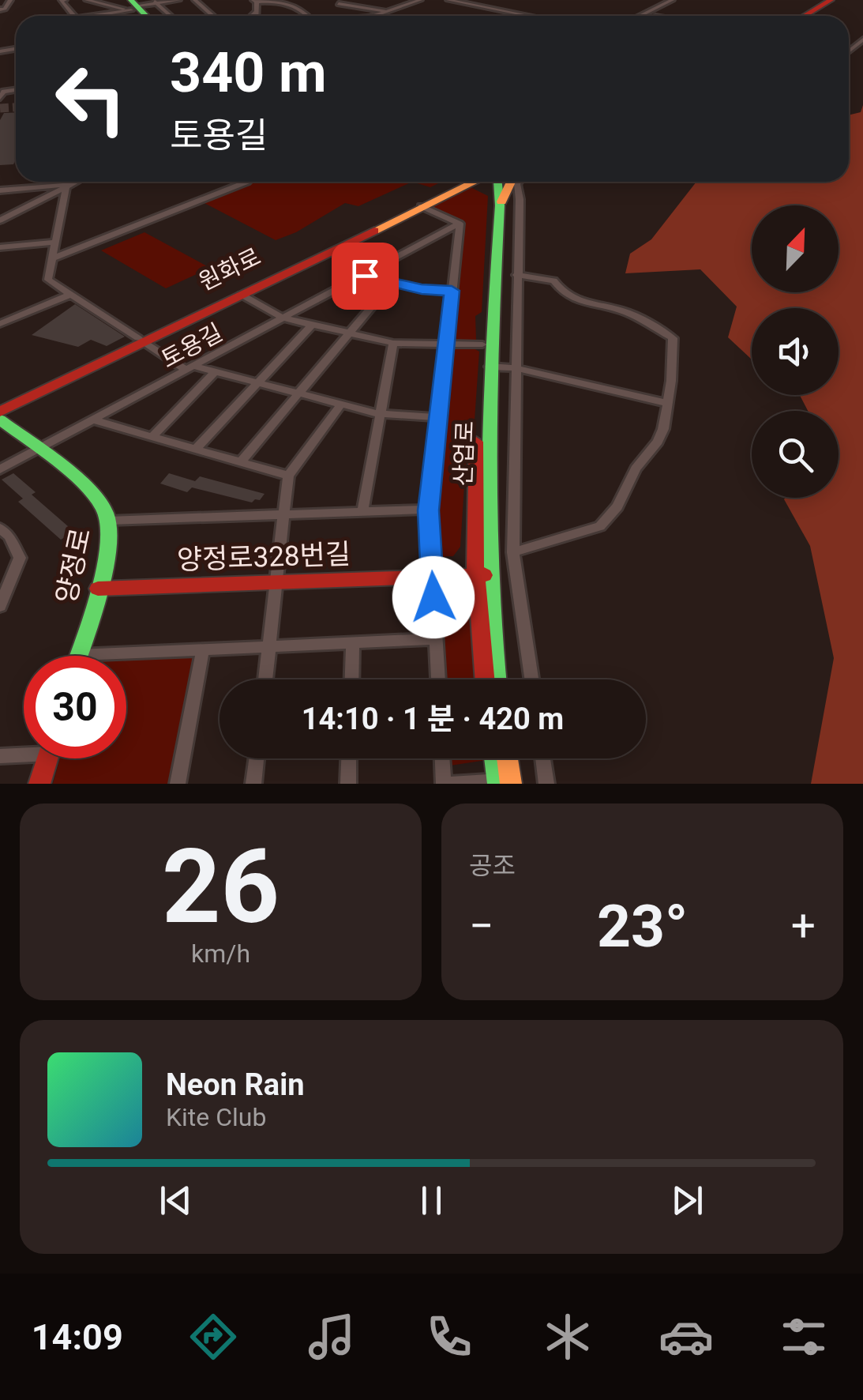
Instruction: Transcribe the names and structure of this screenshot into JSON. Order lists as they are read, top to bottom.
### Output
{
  "streets": {
    "street": [
      "원화로",
      "토용길",
      "산업로",
      "양정로328번길",
      "양정로"
    ]
  },
  "crossings": [
    ["원화로", "토용길"],
    ["원화로", "산업로"],
    ["토용길", "양정로"],
    ["산업로", "양정로328번길"],
    ["양정로328번길", "양정로"]
  ],
  "north": "top right",
  "page": {
    "turn": ["340 m", "토용길"],
    "limit": "30",
    "trip": "14:10 · 1 분 · 420 m",
    "tile": [
      ["26", "km/h"],
      "공조"
    ],
    "heat": ["−", "23°", "+"],
    "song": ["Neon Rain", "Kite Club"],
    "tabs": "14:09"
  }
}
